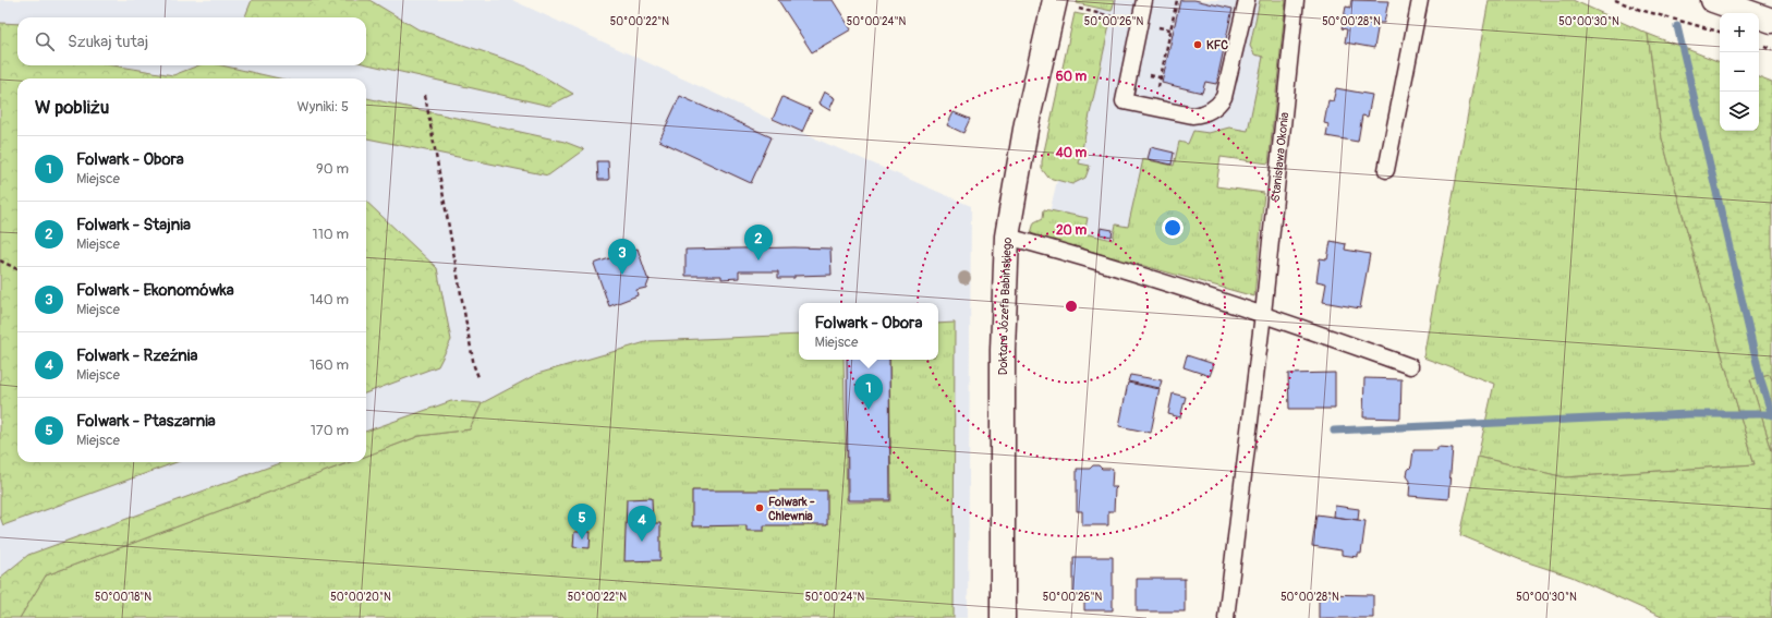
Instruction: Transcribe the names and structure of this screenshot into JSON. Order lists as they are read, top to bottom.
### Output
{
  "streets": {
    "street": ["Doktora Józefa Babińskiego"],
    "lane": ["Stanisława Okonia"]
  },
  "places": ["KFC", "Folwark - Chlewnia"],
  "page": {
    "map_buttons": ["+", "−"],
    "search": "Szukaj tutaj",
    "heading": ["W pobliżu", "Wyniki: 5"],
    "list": [
      {
        "mark": "1",
        "name": "Folwark - Obora",
        "note": "Miejsce",
        "value": "90 m"
      },
      {
        "mark": "2",
        "name": "Folwark - Stajnia",
        "note": "Miejsce",
        "value": "110 m"
      },
      {
        "mark": "3",
        "name": "Folwark - Ekonomówka",
        "note": "Miejsce",
        "value": "140 m"
      },
      {
        "mark": "4",
        "name": "Folwark - Rzeźnia",
        "note": "Miejsce",
        "value": "160 m"
      },
      {
        "mark": "5",
        "name": "Folwark - Ptaszarnia",
        "note": "Miejsce",
        "value": "170 m"
      }
    ],
    "pins": [
      "2",
      "3",
      "1",
      "5",
      "4"
    ],
    "popup": ["Folwark - Obora", "Miejsce"]
  },
  "coordinates": [
    "50°00'22\"N",
    "50°00'24\"N",
    "50°00'26\"N",
    "50°00'28\"N",
    "50°00'30\"N",
    "50°00'18\"N",
    "50°00'20\"N"
  ],
  "rings": ["60 m", "40 m", "20 m"]
}
